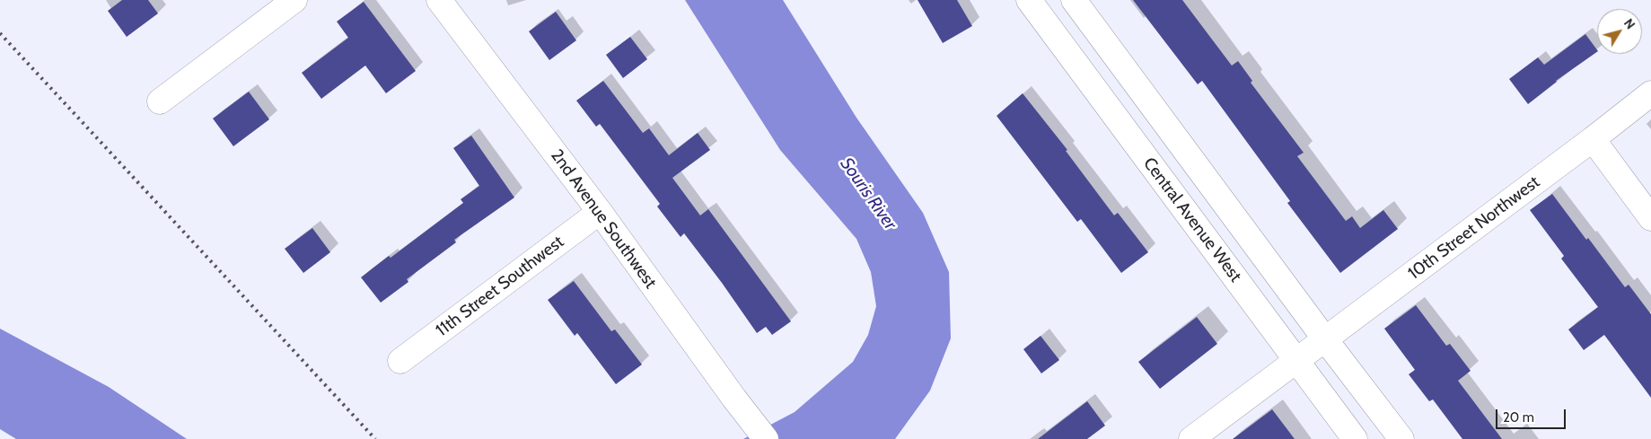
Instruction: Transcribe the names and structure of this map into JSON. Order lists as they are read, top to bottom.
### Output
{
  "streets": {
    "street": [
      "2nd Avenue Southwest",
      "Central Avenue West",
      "10th Street Northwest",
      "11th Street Southwest"
    ]
  },
  "crossings": [
    ["2nd Avenue Southwest", "11th Street Southwest"],
    ["Central Avenue West", "10th Street Northwest"]
  ],
  "water": ["Souris River"],
  "scale_bar": "20 m",
  "north": "top right"
}
